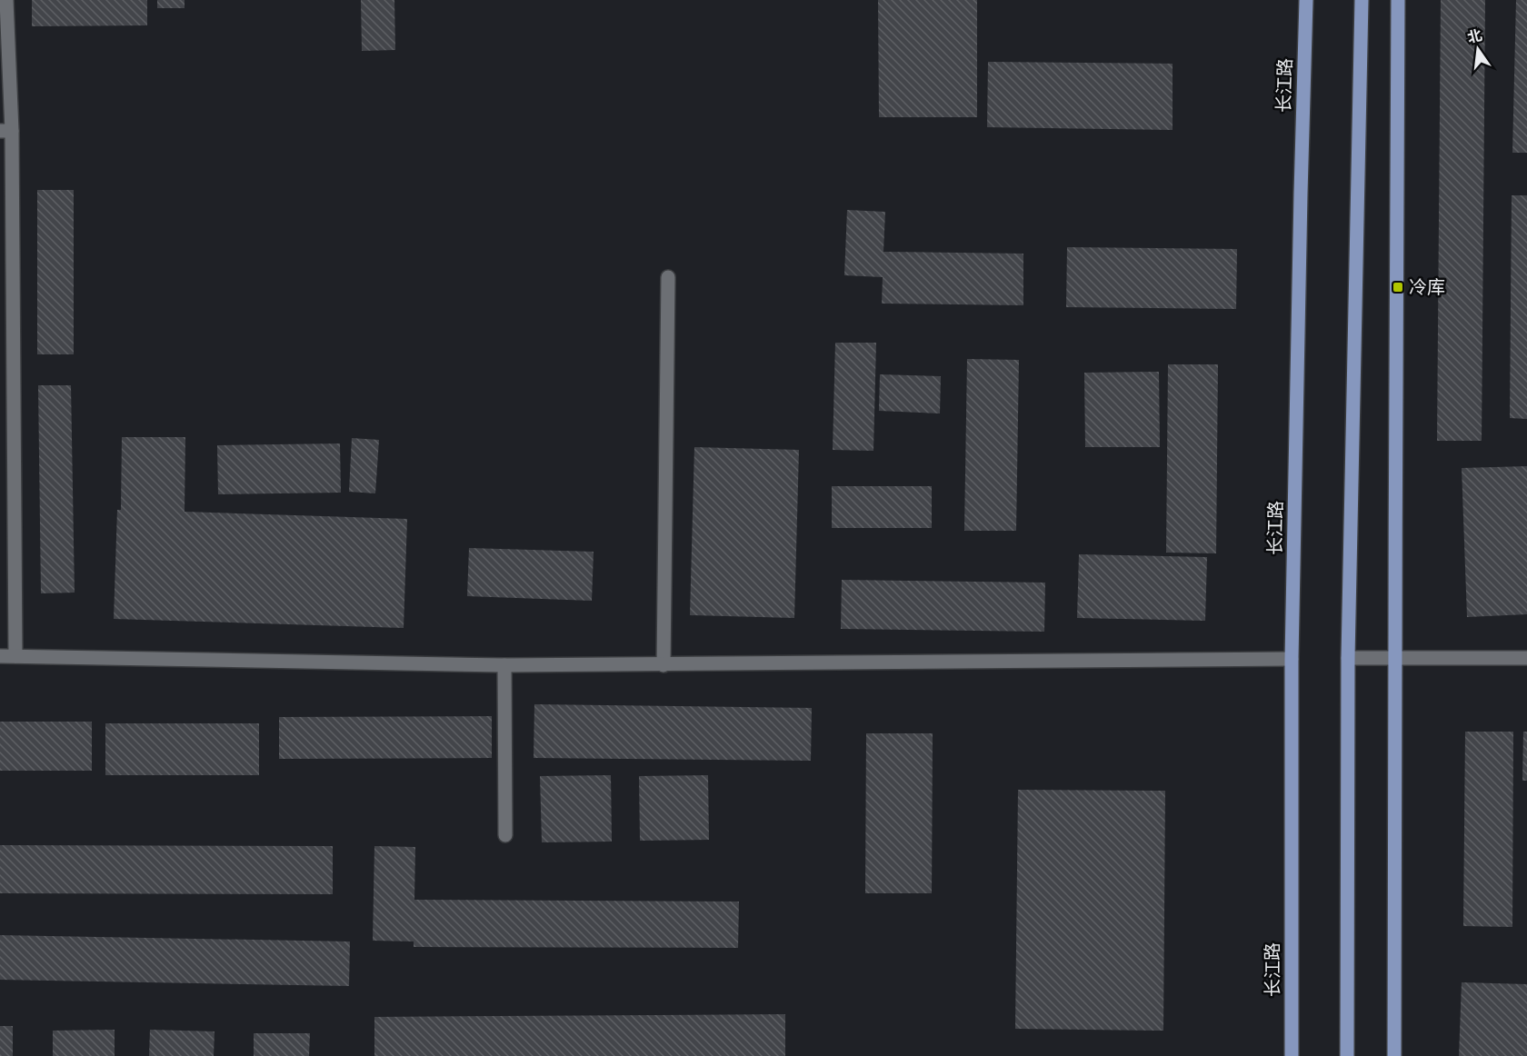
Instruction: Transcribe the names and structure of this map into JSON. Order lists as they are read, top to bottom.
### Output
{
  "streets": {
    "main road": ["长江路"]
  },
  "places": {
    "transit": ["冷库"]
  },
  "north": "top"
}
